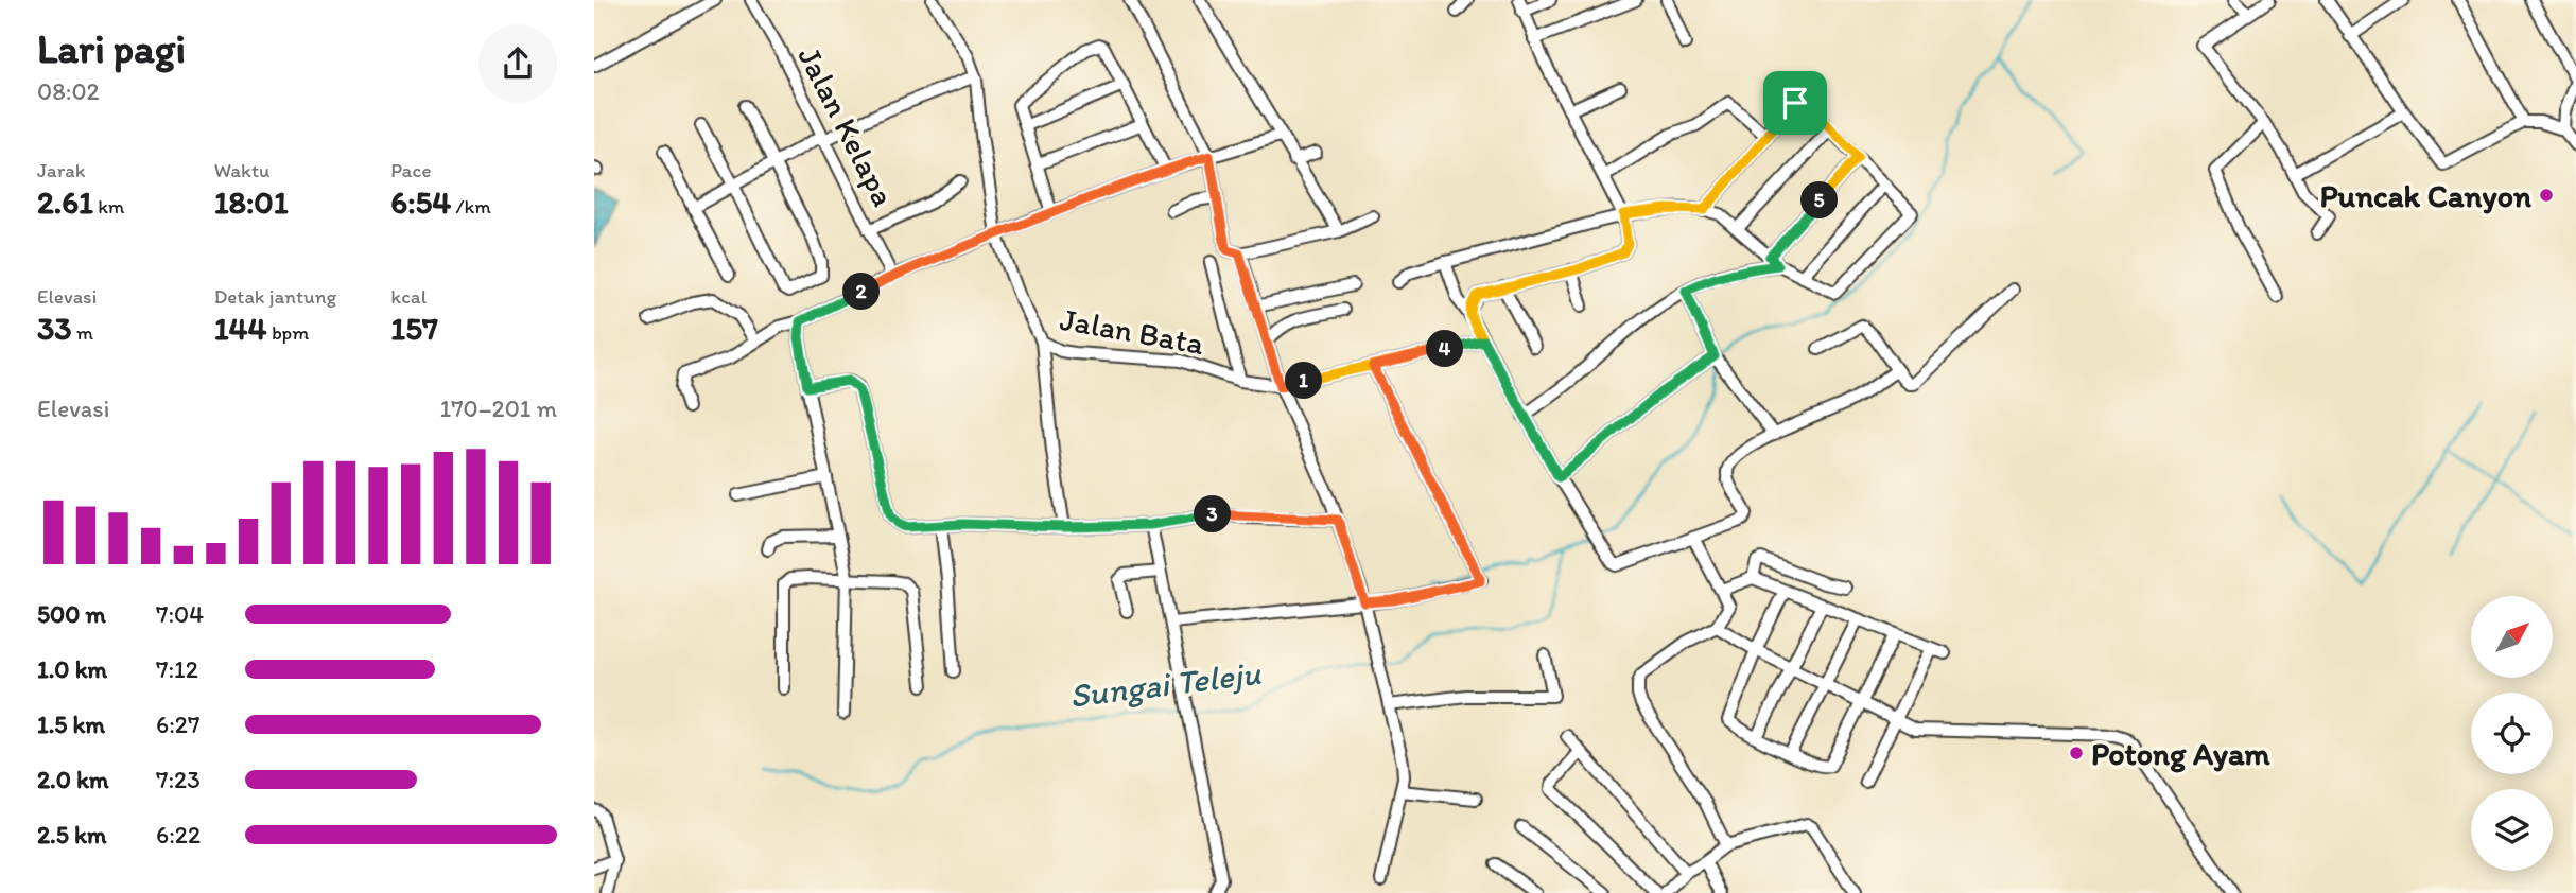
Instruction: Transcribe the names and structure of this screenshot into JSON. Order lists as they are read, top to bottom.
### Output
{
  "streets": {
    "street": ["Jalan Kelapa", "Jalan Bata"]
  },
  "water": ["Sungai Teleju"],
  "places": ["Puncak Canyon", "Potong Ayam"],
  "north": "top right",
  "page": {
    "heading": ["Lari pagi", "08:02"],
    "stats": [
      ["Jarak", "2.61 km"],
      ["Waktu", "18:01"],
      ["Pace", "6:54 /km"],
      ["Elevasi", "33 m"],
      ["Detak jantung", "144 bpm"],
      ["kcal", "157"]
    ],
    "pins": [
      "5",
      "2",
      "4",
      "1",
      "3"
    ],
    "chart": ["Elevasi", "170–201 m"],
    "list": [
      {
        "name": "500 m",
        "note": "7:04"
      },
      {
        "name": "1.0 km",
        "note": "7:12"
      },
      {
        "name": "1.5 km",
        "note": "6:27"
      },
      {
        "name": "2.0 km",
        "note": "7:23"
      },
      {
        "name": "2.5 km",
        "note": "6:22"
      }
    ]
  }
}
